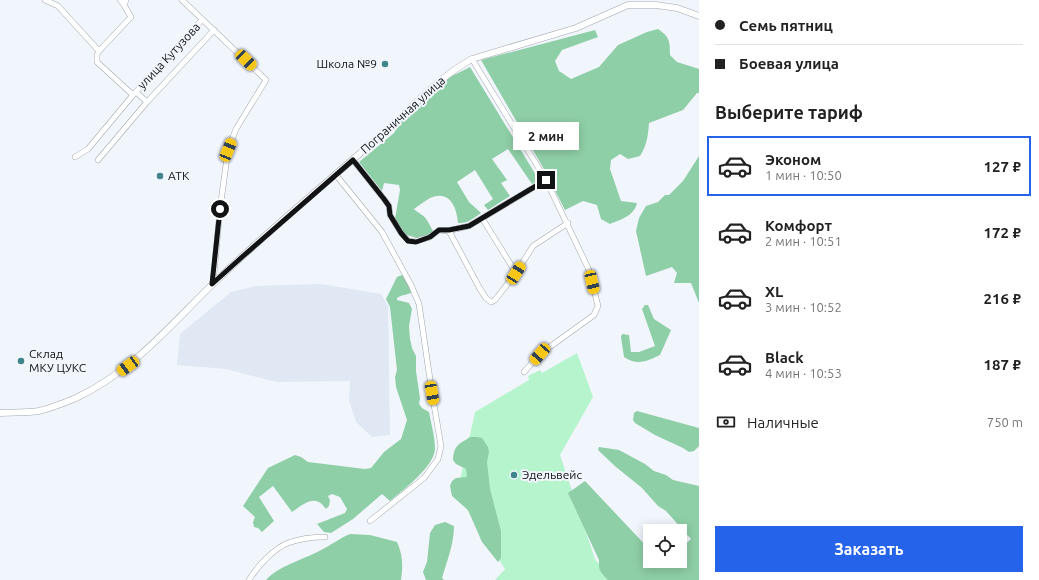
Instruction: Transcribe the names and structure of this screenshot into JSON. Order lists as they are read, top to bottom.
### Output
{
  "streets": {
    "street": ["улица Кутузова", "Пограничная улица"]
  },
  "places": [
    "Школа №9",
    "АТК",
    "Склад МКУ ЦУКС",
    "Эдельвейс"
  ],
  "page": {
    "banner": ["Семь пятниц", "Боевая улица"],
    "heading": "Выберите тариф",
    "bubble": "2 мин",
    "list": [
      {
        "name": "Эконом",
        "note": "1 мин · 10:50",
        "value": "127 ₽"
      },
      {
        "name": "Комфорт",
        "note": "2 мин · 10:51",
        "value": "172 ₽"
      },
      {
        "name": "XL",
        "note": "3 мин · 10:52",
        "value": "216 ₽"
      },
      {
        "name": "Black",
        "note": "4 мин · 10:53",
        "value": "187 ₽"
      }
    ],
    "pay": ["Наличные", "750 m"],
    "buttons": "Заказать"
  }
}
